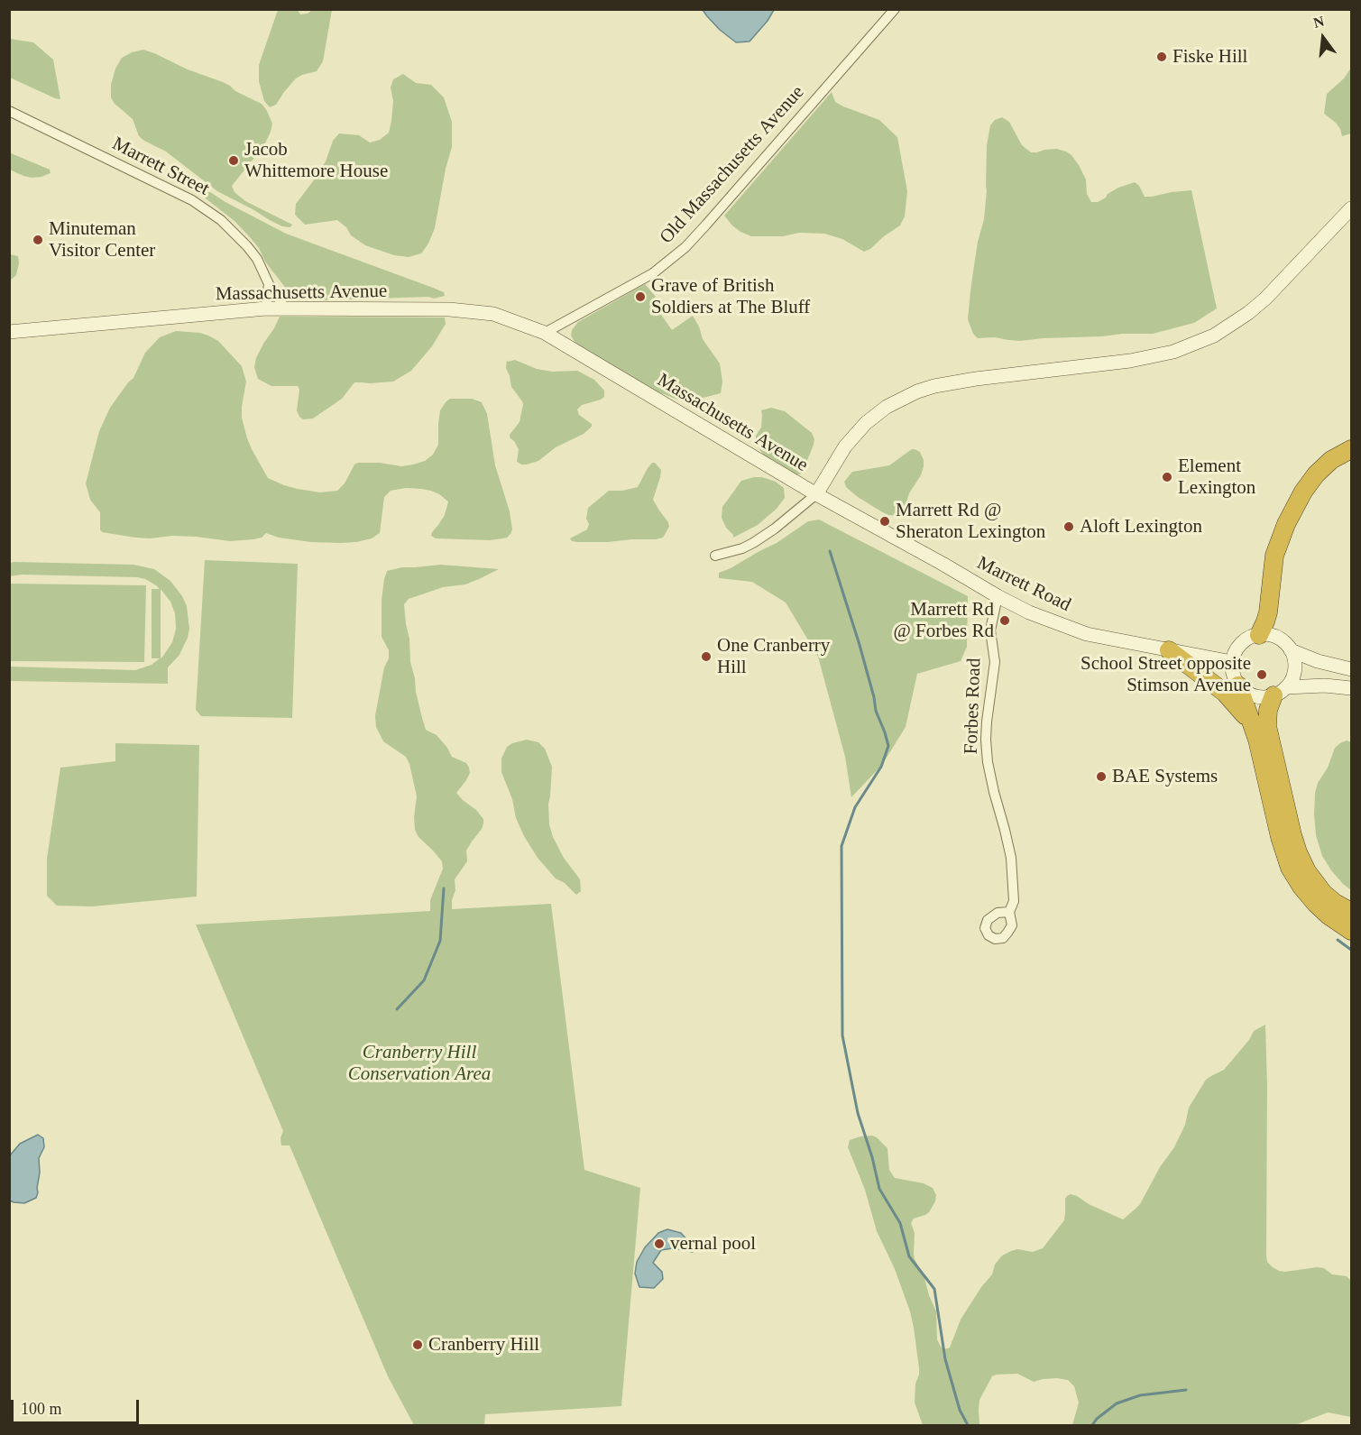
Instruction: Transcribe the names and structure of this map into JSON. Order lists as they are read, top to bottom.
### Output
{
  "streets": {
    "main road": ["Massachusetts Avenue", "Marrett Road"],
    "street": ["Old Massachusetts Avenue", "Marrett Street", "Forbes Road"]
  },
  "crossings": [
    ["Old Massachusetts Avenue", "Massachusetts Avenue"],
    ["Marrett Street", "Massachusetts Avenue"],
    ["Massachusetts Avenue", "Marrett Road"],
    ["Marrett Road", "Forbes Road"]
  ],
  "parks": ["Cranberry Hill Conservation Area"],
  "places": [
    "Fiske Hill",
    "Jacob Whittemore House",
    "Minuteman Visitor Center",
    "Grave of British Soldiers at The Bluff",
    "Element Lexington",
    "Marrett Rd @ Sheraton Lexington",
    "Aloft Lexington",
    "Marrett Rd @ Forbes Rd",
    "One Cranberry Hill",
    "School Street opposite Stimson Avenue",
    "BAE Systems",
    "vernal pool",
    "Cranberry Hill"
  ],
  "scale_bar": "100 m",
  "north": "top"
}
